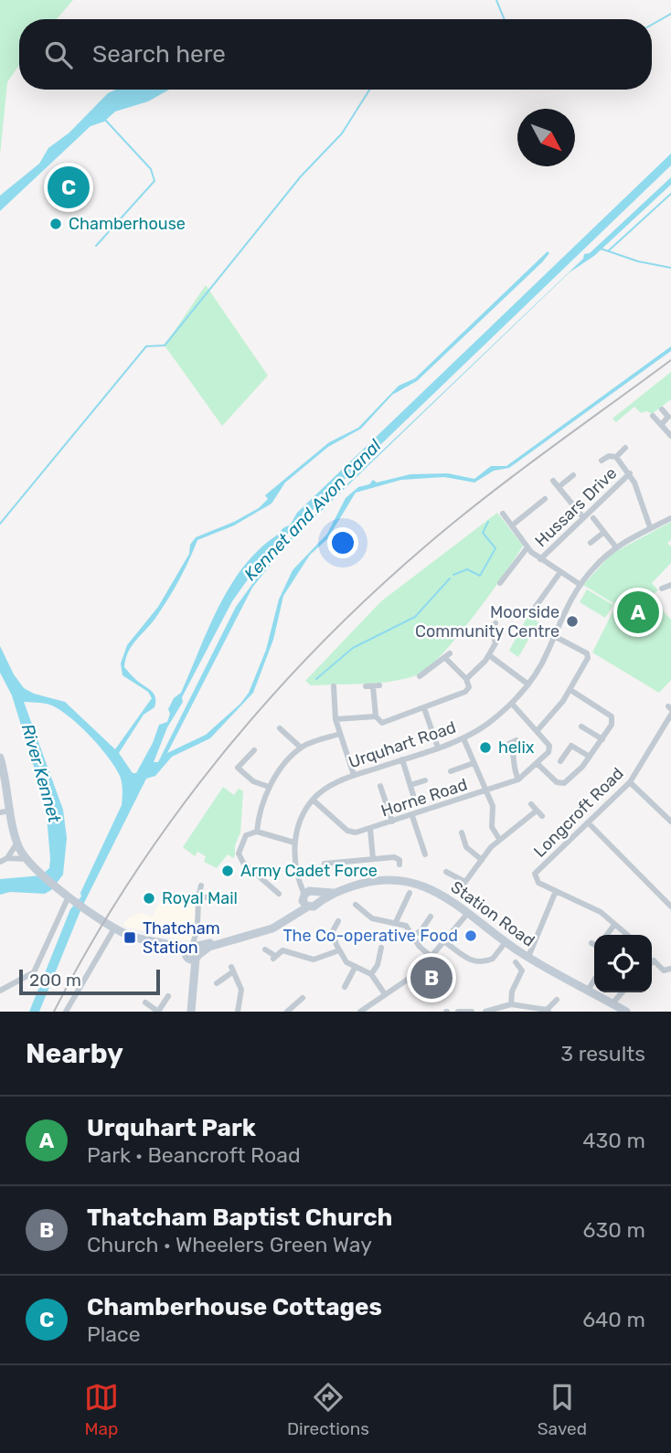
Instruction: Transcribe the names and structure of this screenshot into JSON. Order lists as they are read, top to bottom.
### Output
{
  "streets": {
    "street": [
      "Hussars Drive",
      "Urquhart Road",
      "Horne Road",
      "Longcroft Road",
      "Station Road"
    ]
  },
  "crossings": [
    ["Urquhart Road", "Horne Road"],
    ["Urquhart Road", "Station Road"]
  ],
  "water": ["Kennet and Avon Canal", "River Kennet"],
  "places": {
    "other": [
      "Chamberhouse",
      "Moorside Community Centre",
      "helix",
      "Army Cadet Force",
      "Royal Mail",
      "The Co-operative Food"
    ],
    "transit": ["Thatcham Station"]
  },
  "scale_bar": "200 m",
  "north": "bottom right",
  "page": {
    "search": "Search here",
    "pins": ["C", "A", "B"],
    "scale": "200 m",
    "heading": ["Nearby", "3 results"],
    "list": [
      {
        "mark": "A",
        "name": "Urquhart Park",
        "note": "Park · Beancroft Road",
        "value": "430 m"
      },
      {
        "mark": "B",
        "name": "Thatcham Baptist Church",
        "note": "Church · Wheelers Green Way",
        "value": "630 m"
      },
      {
        "mark": "C",
        "name": "Chamberhouse Cottages",
        "note": "Place",
        "value": "640 m"
      }
    ],
    "nav": ["Map", "Directions", "Saved"]
  }
}
